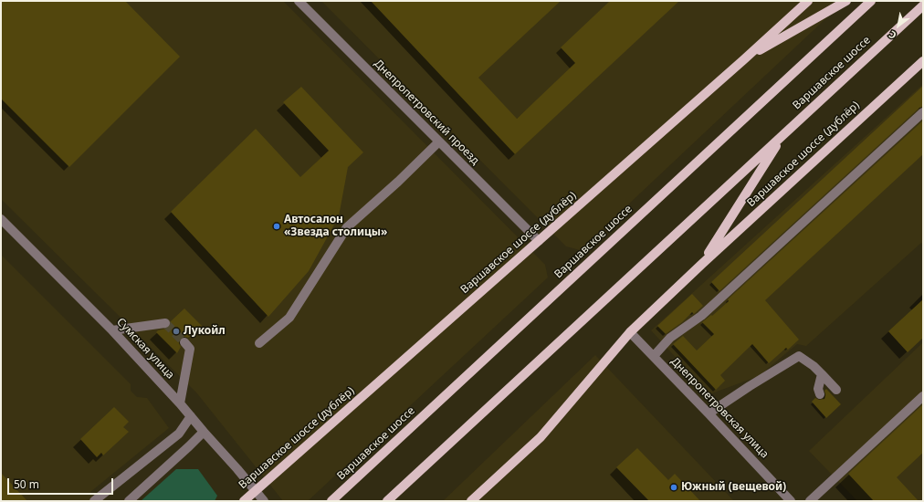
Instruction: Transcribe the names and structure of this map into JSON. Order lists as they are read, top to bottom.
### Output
{
  "streets": {
    "main road": ["Варшавское шоссе", "Варшавское шоссе (дублёр)"],
    "street": ["Днепропетровский проезд", "Сумская улица", "Днепропетровская улица"]
  },
  "crossings": [
    ["Днепропетровский проезд", "Варшавское шоссе (дублёр)"],
    ["Варшавское шоссе (дублёр)", "Сумская улица"],
    ["Варшавское шоссе (дублёр)", "Днепропетровская улица"]
  ],
  "places": ["Автосалон «Звезда столицы»", "Лукойл", "Южный (вещевой)"],
  "scale_bar": "50 m",
  "north": "bottom left"
}
